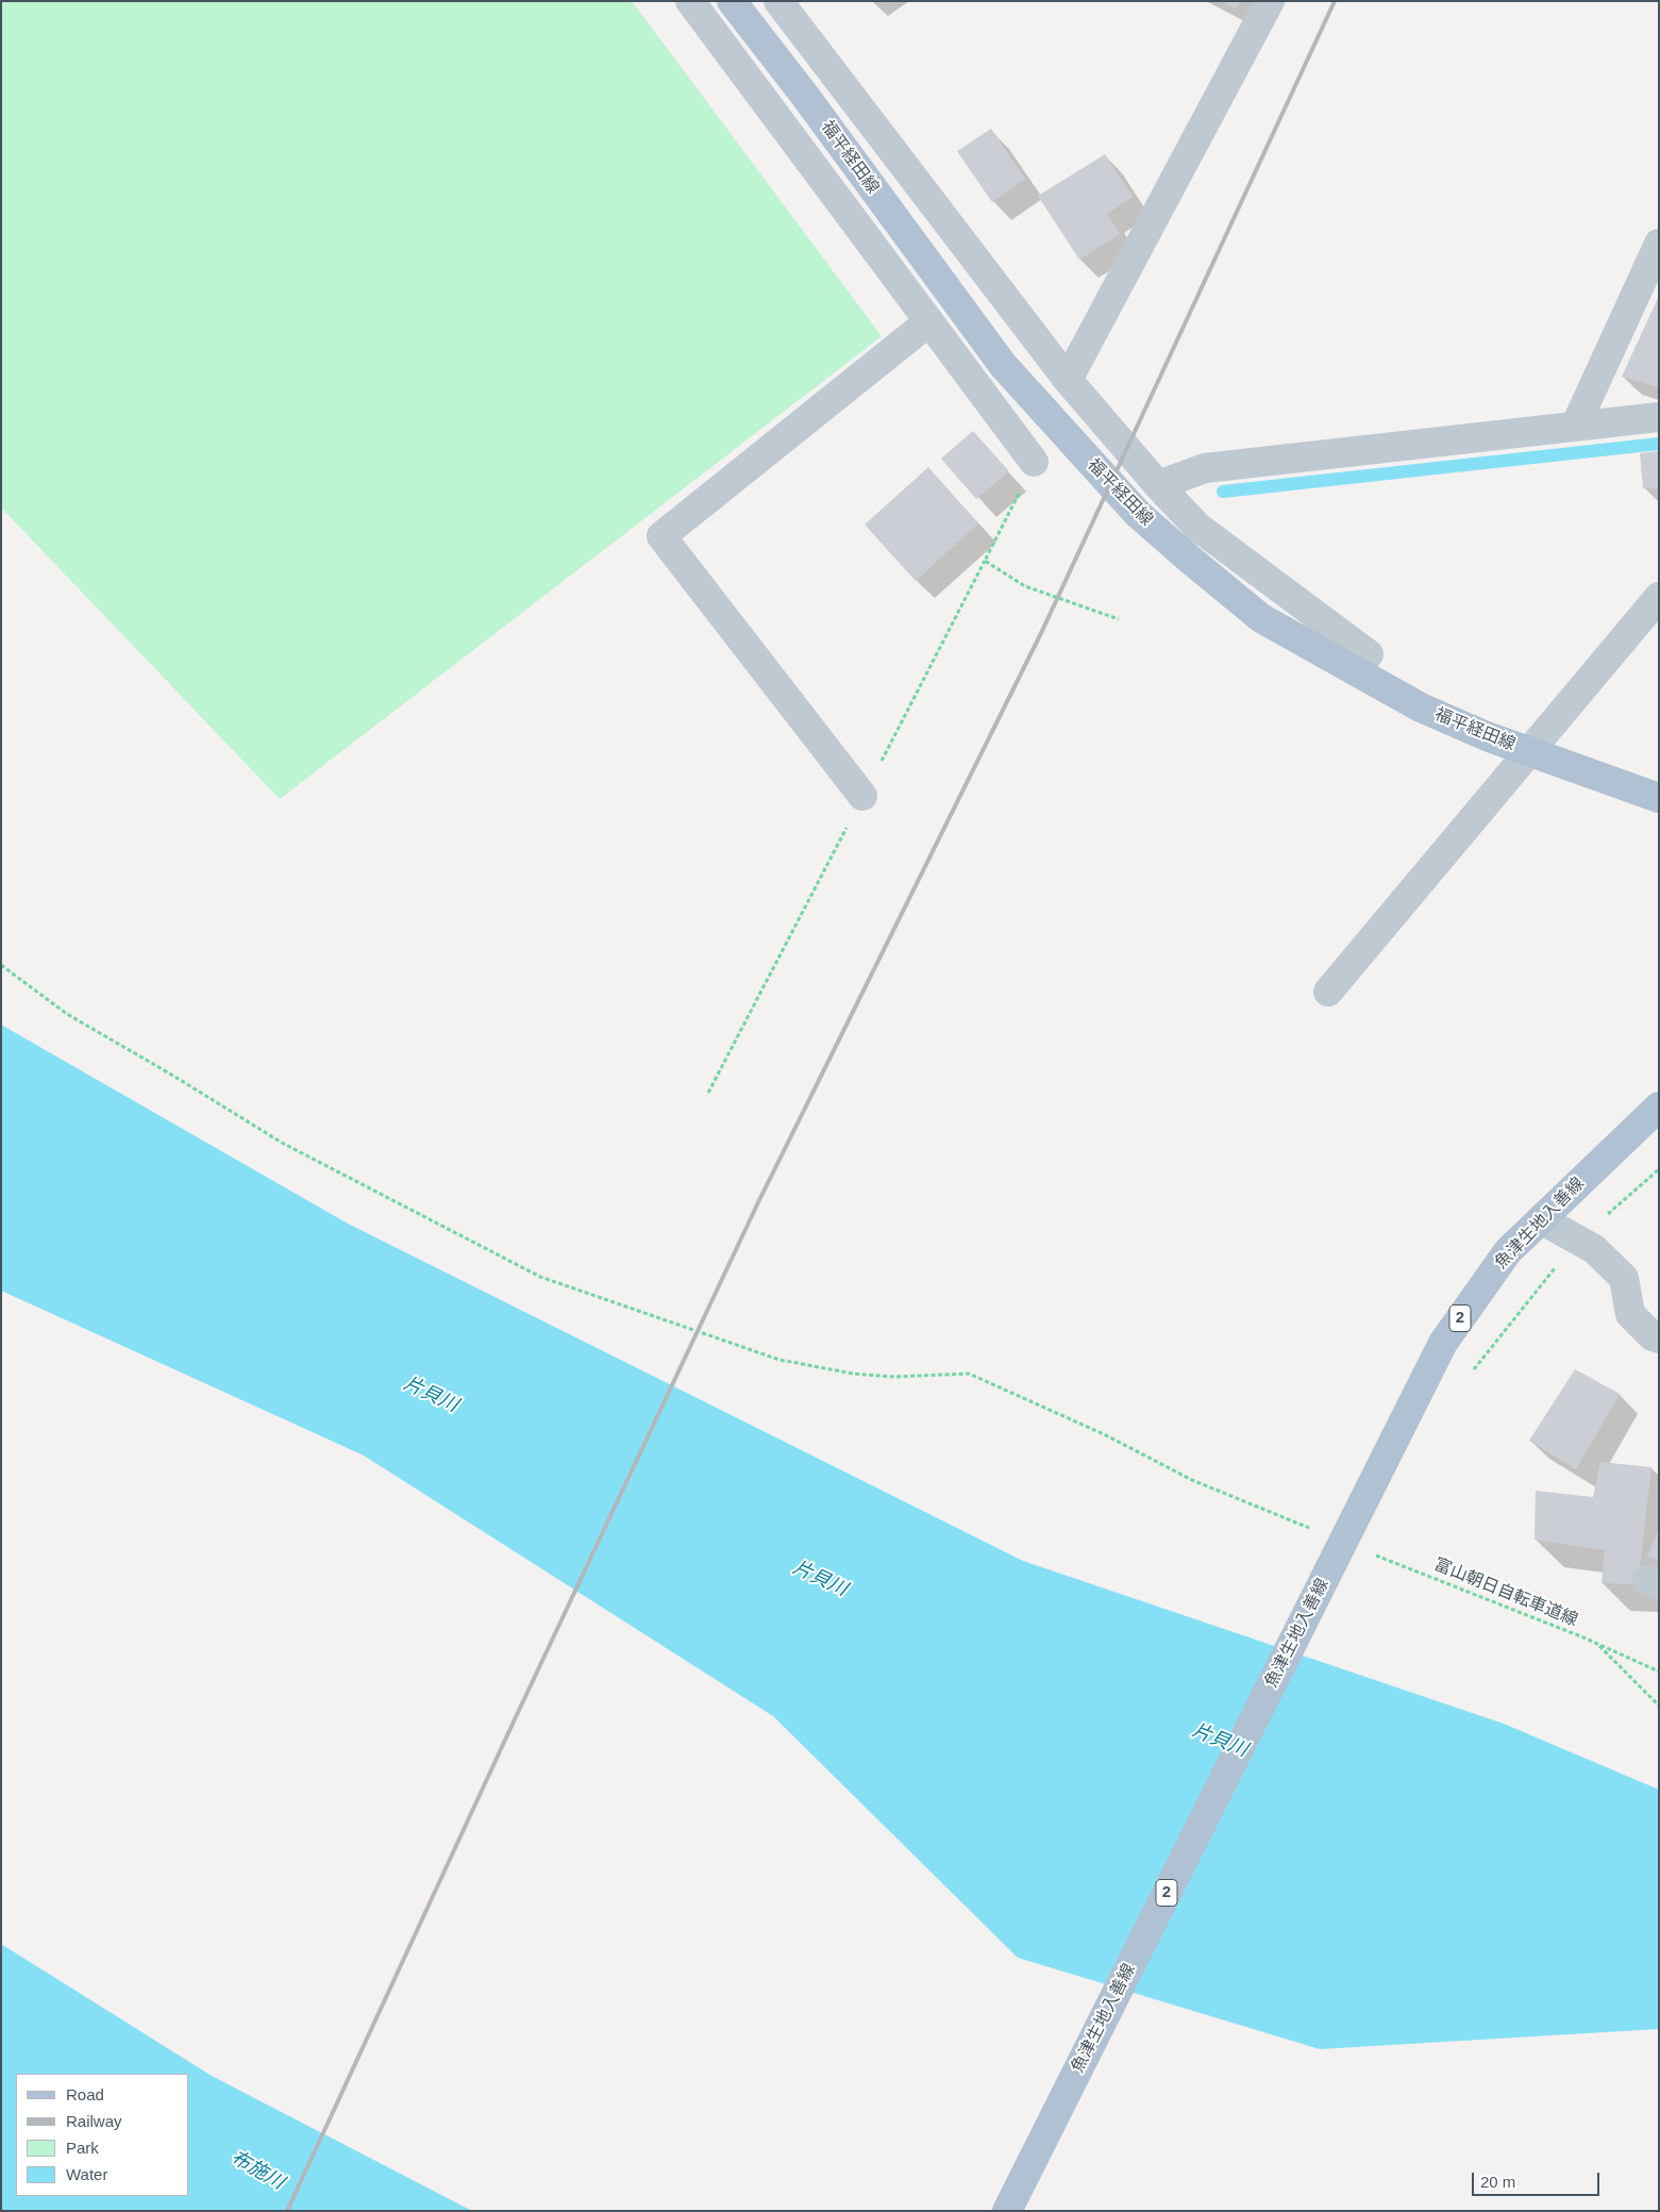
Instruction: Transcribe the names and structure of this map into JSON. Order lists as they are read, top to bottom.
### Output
{
  "streets": {
    "main road": ["福平経田線", "魚津生地入善線", "2"],
    "path": ["富山朝日自転車道線"]
  },
  "crossings": [
    ["魚津生地入善線", "富山朝日自転車道線"]
  ],
  "water": ["片貝川", "布施川"],
  "legend": [
    "Road",
    "Railway",
    "Park",
    "Water"
  ],
  "scale_bar": "20 m"
}
